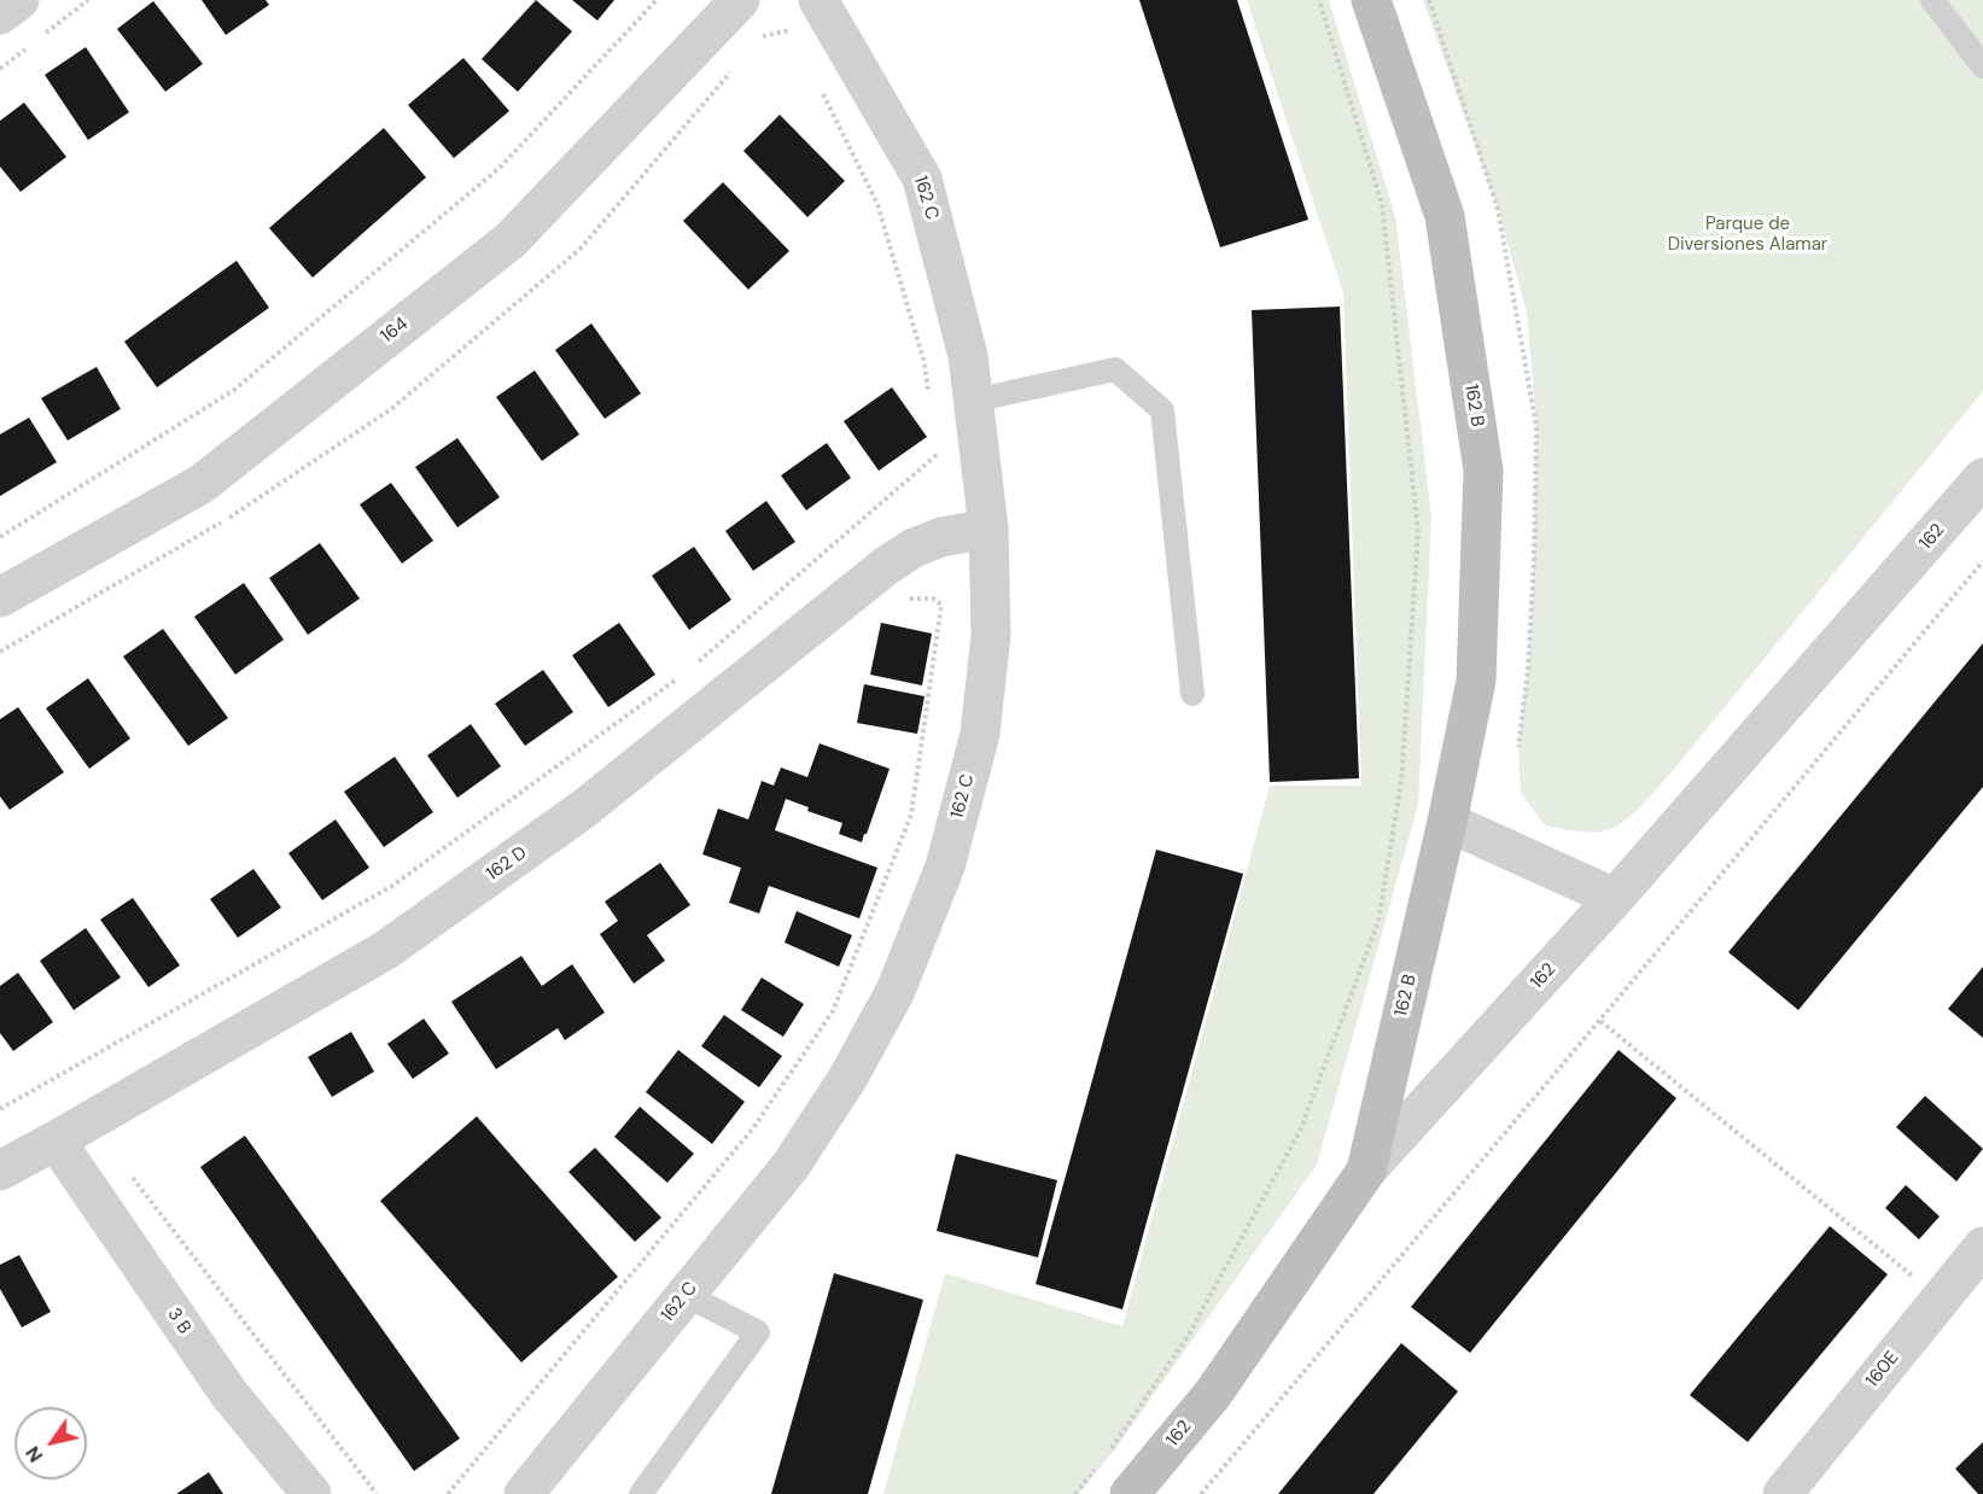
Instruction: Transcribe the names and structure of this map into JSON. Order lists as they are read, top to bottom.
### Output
{
  "streets": {
    "main road": ["162 B", "162"],
    "street": [
      "162 C",
      "164",
      "162 D",
      "3 B",
      "160E"
    ]
  },
  "crossings": [
    ["162 C", "162 D"],
    ["162 B", "162"],
    ["162 D", "3 B"]
  ],
  "parks": ["Parque de Diversiones Alamar"],
  "north": "bottom left"
}
